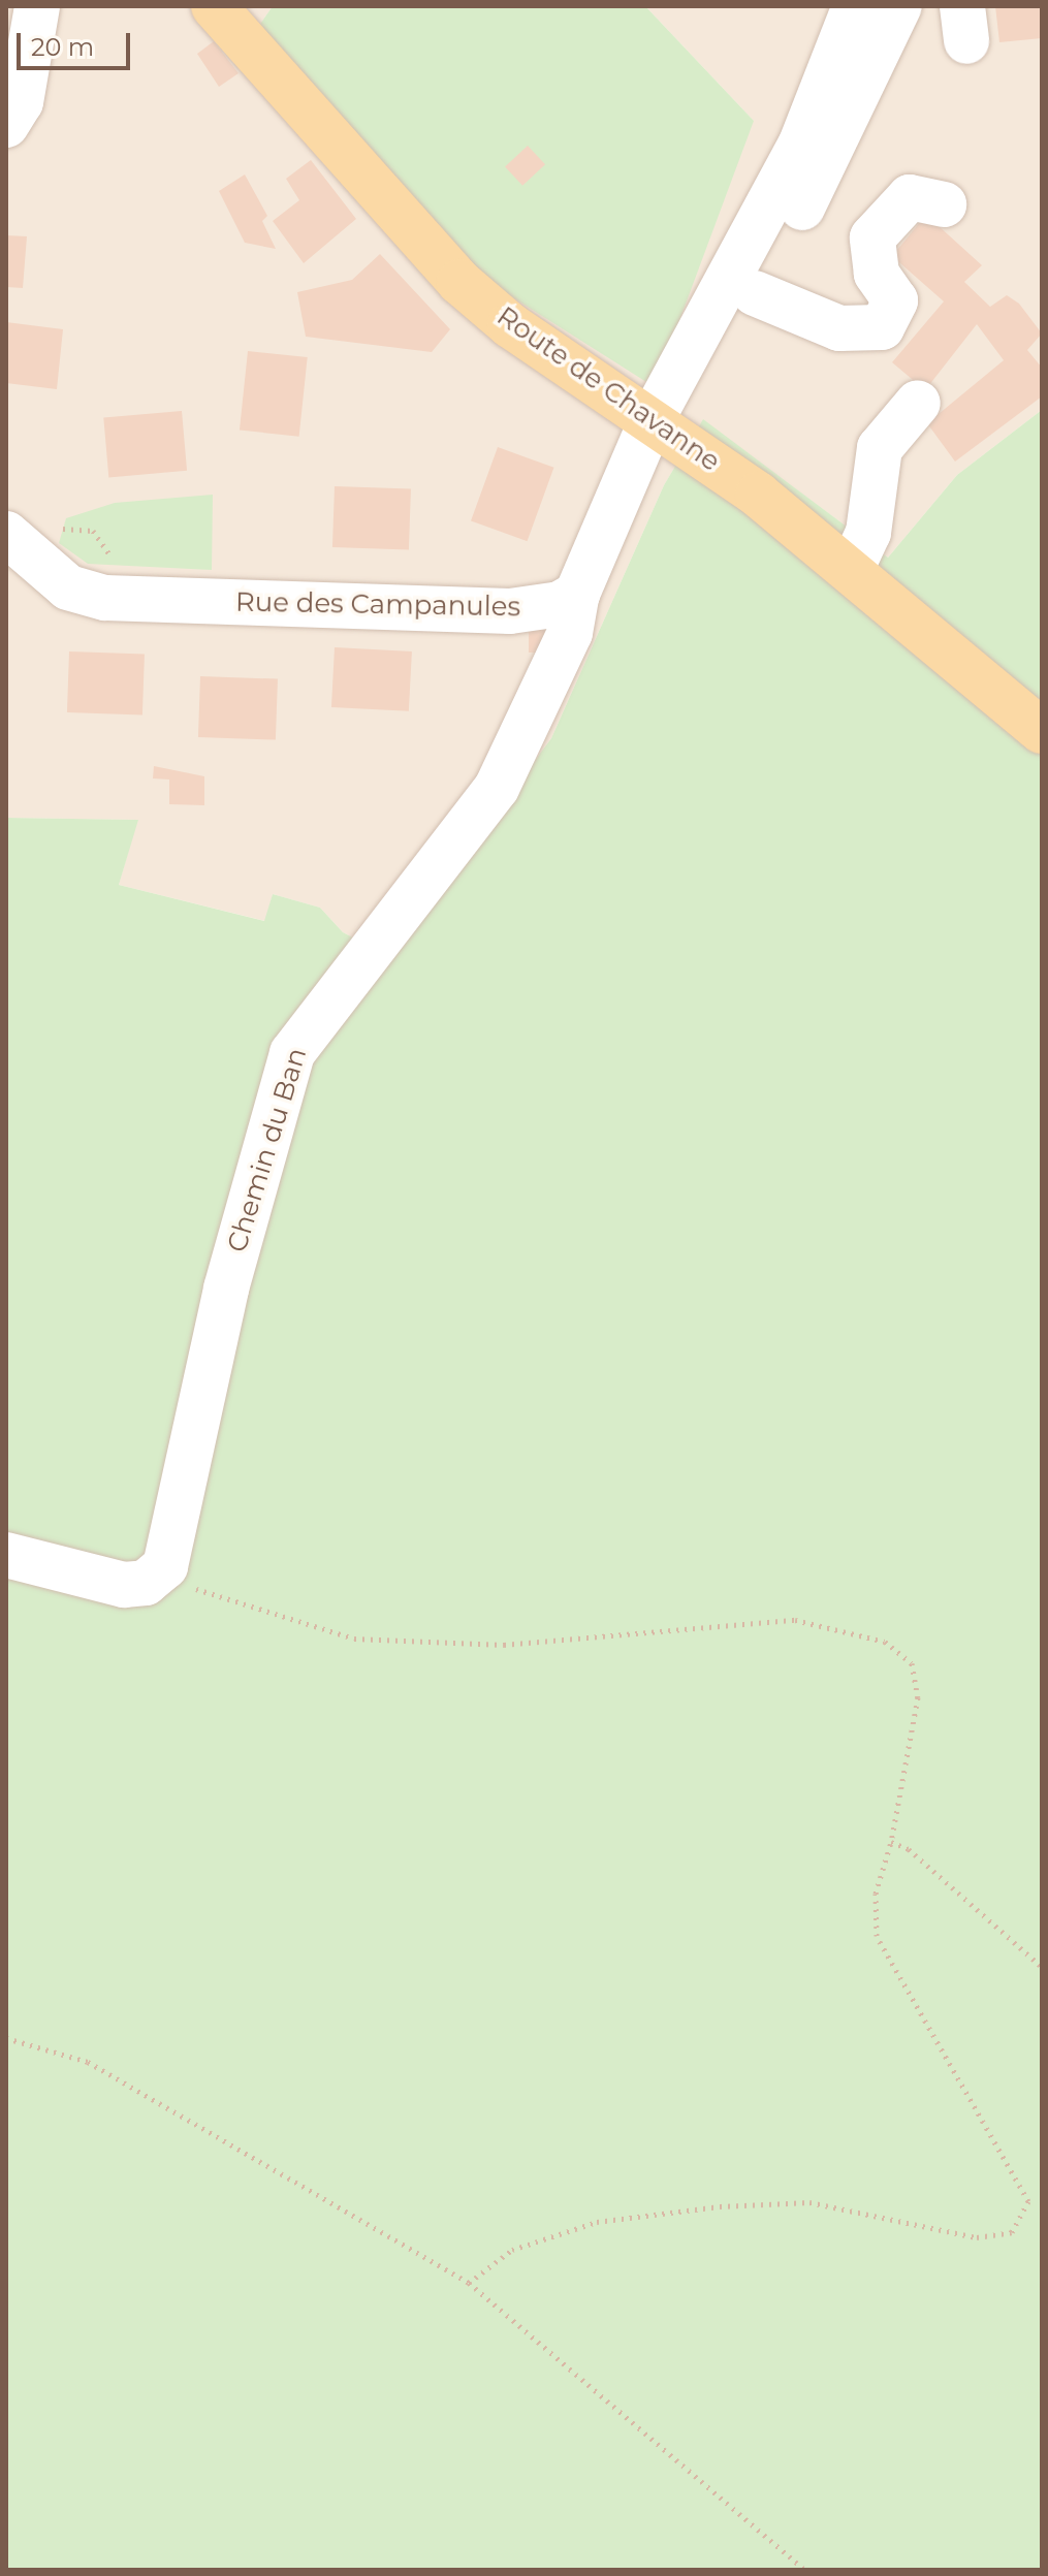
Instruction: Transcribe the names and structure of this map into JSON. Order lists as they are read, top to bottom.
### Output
{
  "streets": {
    "main road": ["Route de Chavanne"],
    "street": ["Rue des Campanules", "Chemin du Ban"]
  },
  "crossings": [
    ["Rue des Campanules", "Chemin du Ban"]
  ],
  "scale_bar": "20 m"
}
